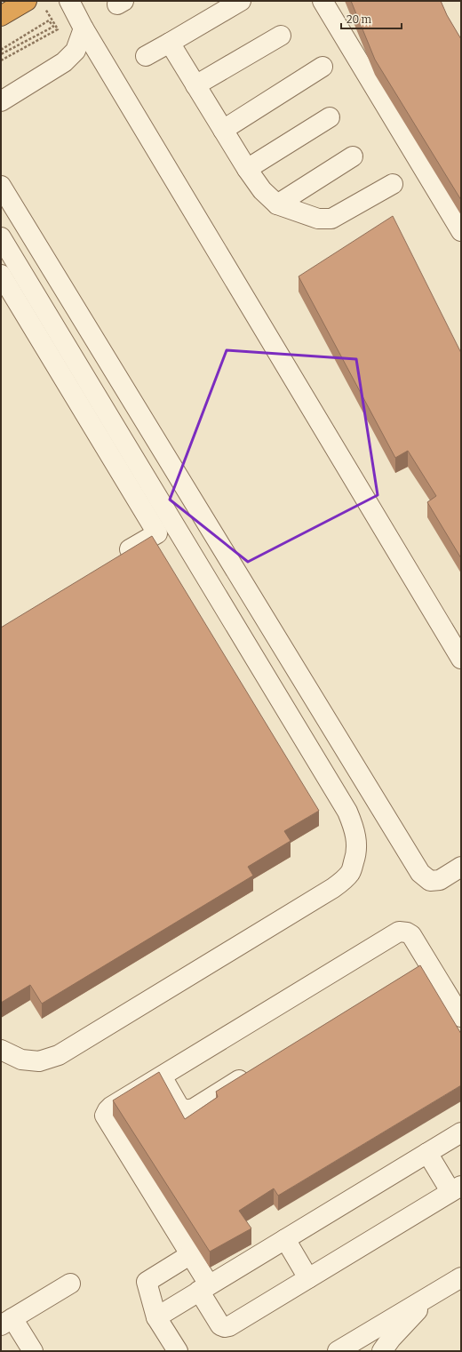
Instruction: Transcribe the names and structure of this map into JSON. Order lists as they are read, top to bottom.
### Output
{
  "scale_bar": "20 m"
}
